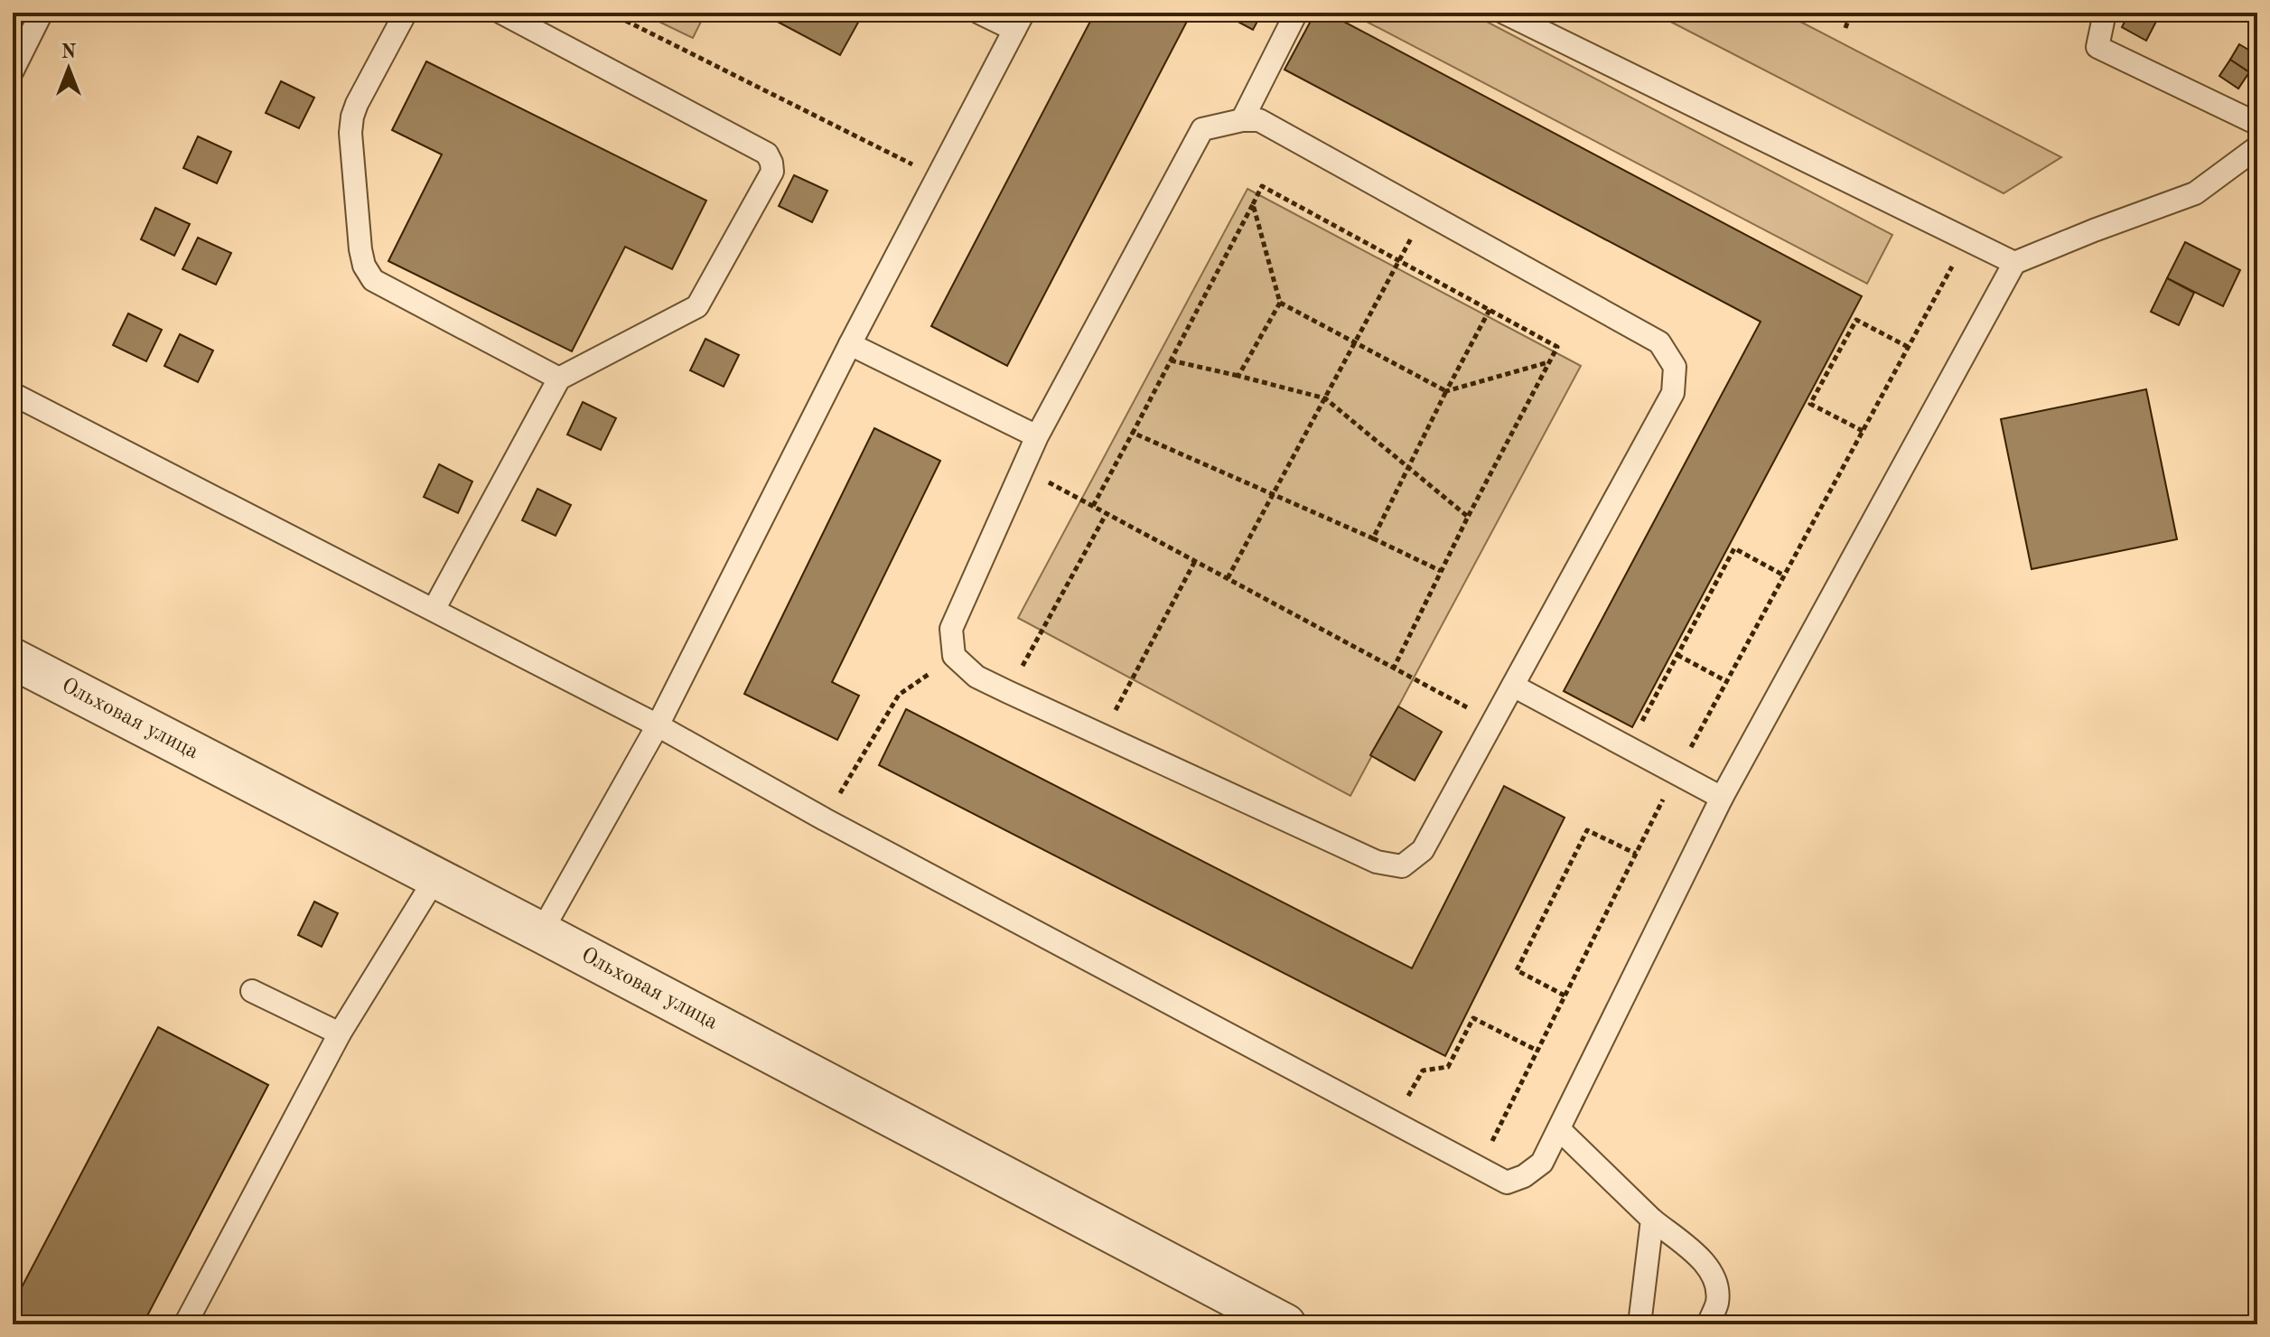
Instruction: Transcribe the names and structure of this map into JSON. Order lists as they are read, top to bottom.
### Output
{
  "streets": {
    "street": ["Ольховая улица"]
  },
  "north": "top"
}
